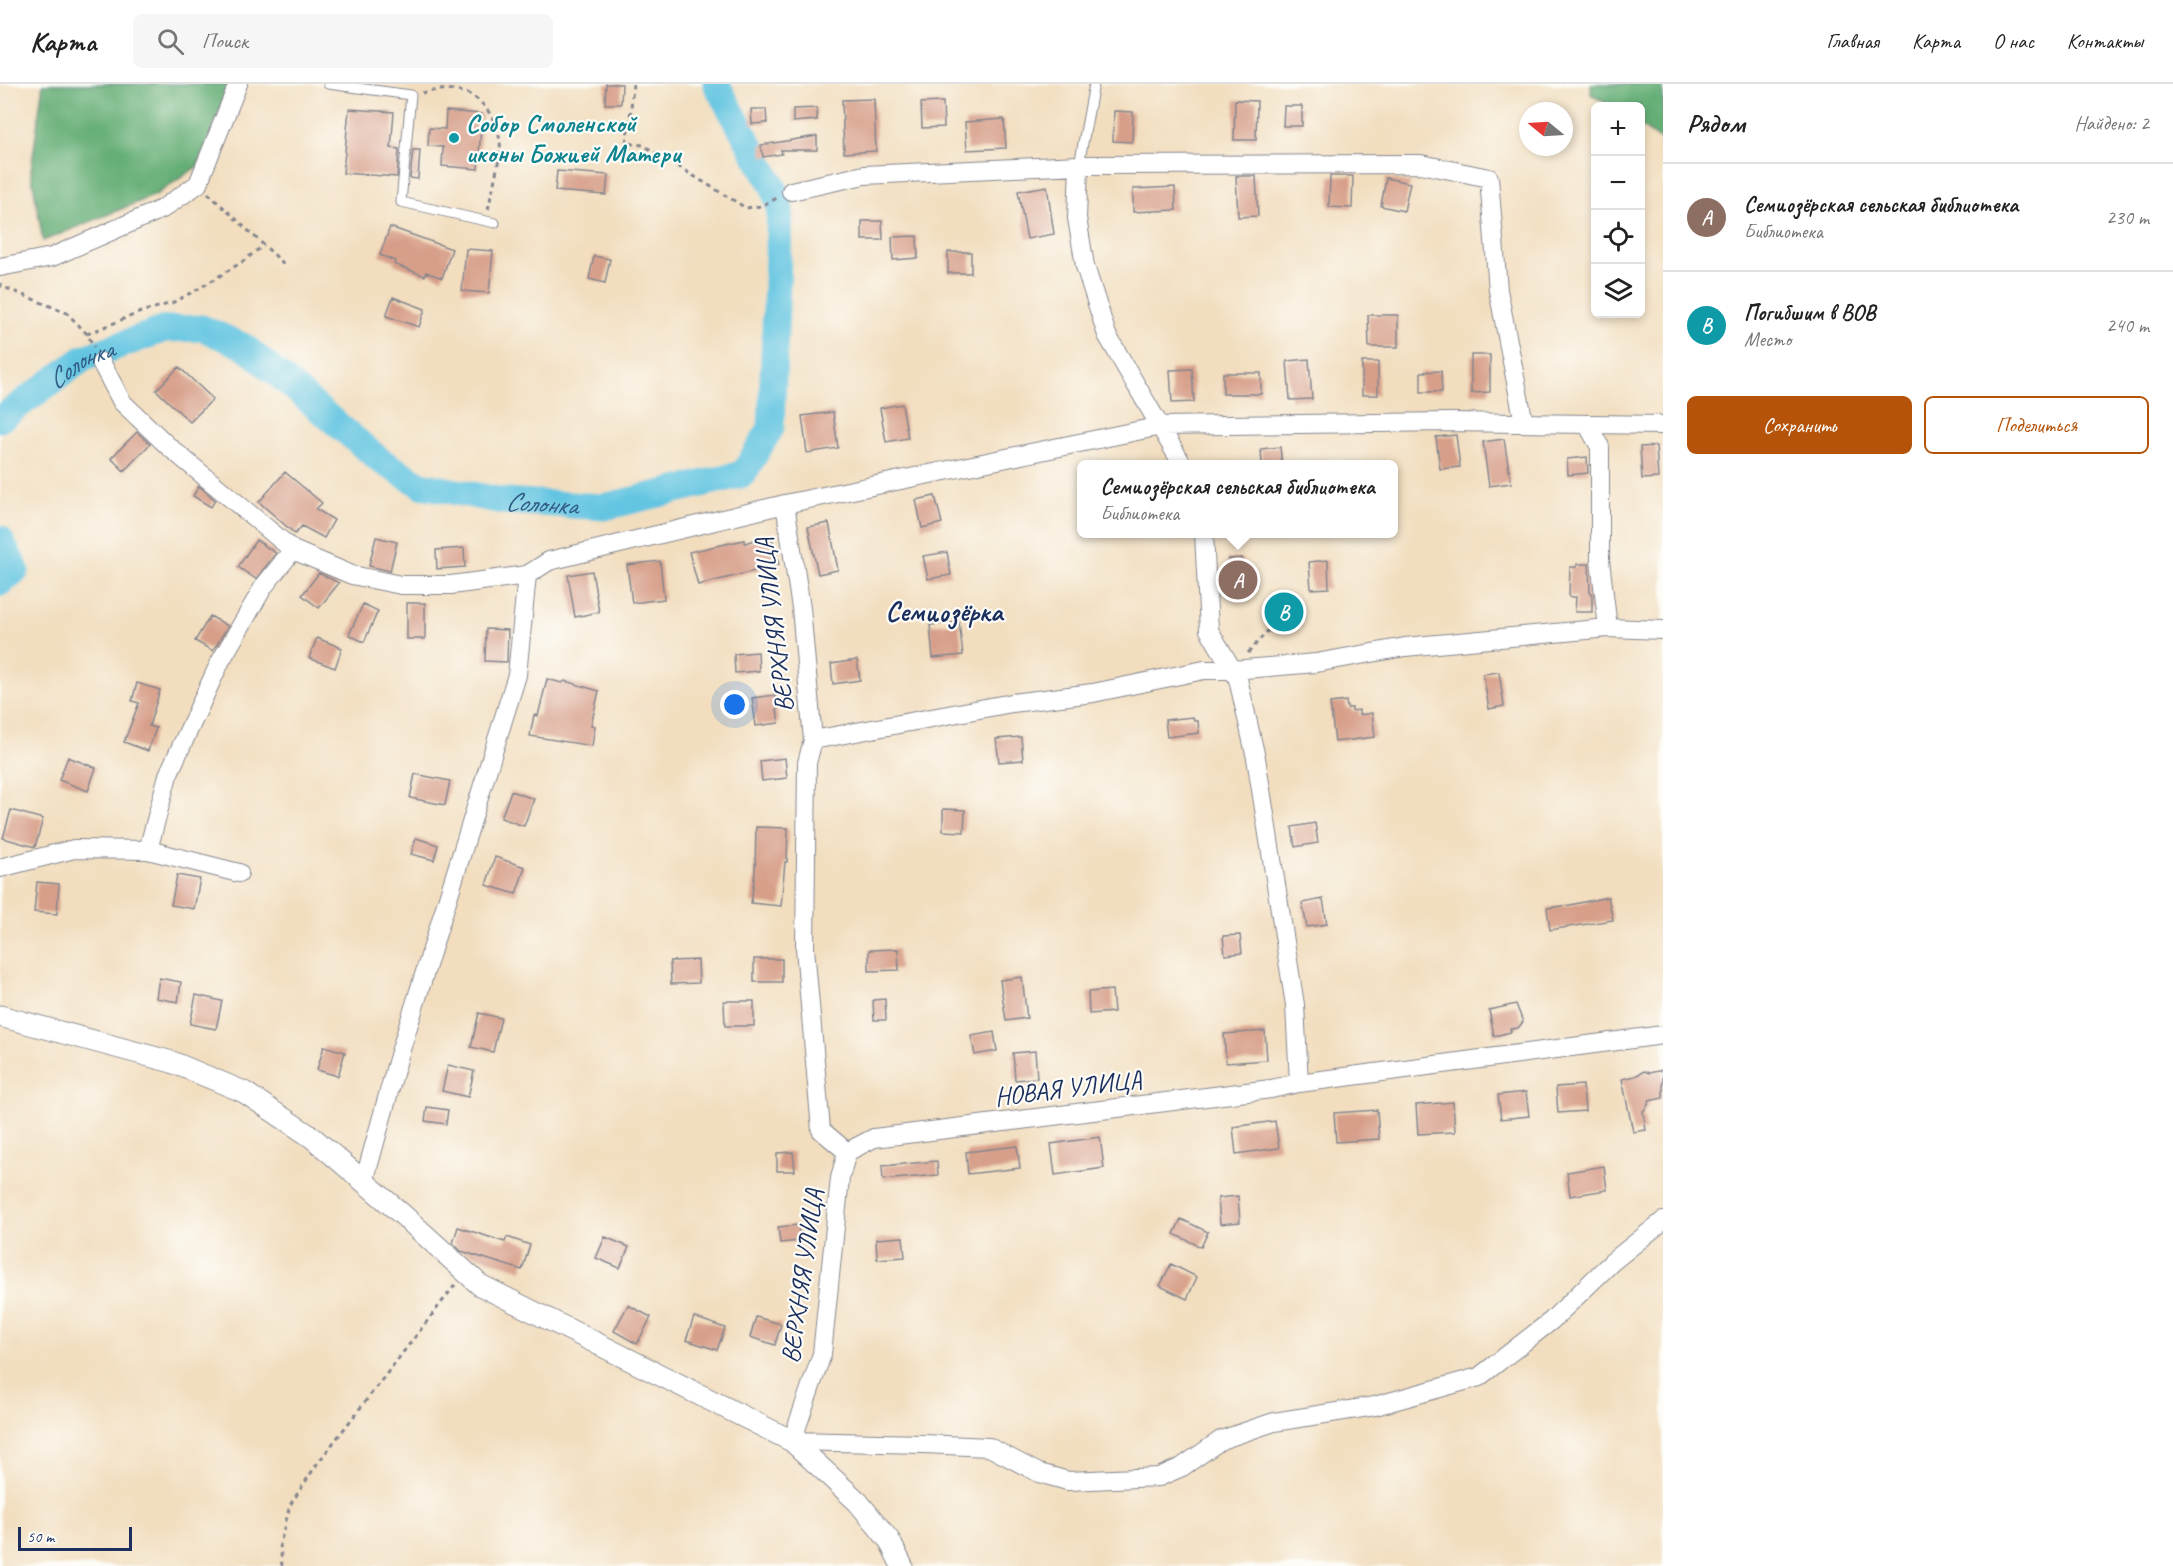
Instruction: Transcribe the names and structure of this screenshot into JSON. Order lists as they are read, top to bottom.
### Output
{
  "streets": {
    "street": ["ВЕРХНЯЯ УЛИЦА", "НОВАЯ УЛИЦА"]
  },
  "crossings": [
    ["ВЕРХНЯЯ УЛИЦА", "НОВАЯ УЛИЦА"]
  ],
  "districts": ["Семиозёрка"],
  "water": ["Солонка"],
  "places": ["Собор Смоленской иконы Божией Матери"],
  "scale_bar": "50 m",
  "north": "left",
  "page": {
    "header": "Карта",
    "search": "Поиск",
    "nav": [
      "Главная",
      "Карта",
      "О нас",
      "Контакты"
    ],
    "heading": ["Рядом", "Найдено: 2"],
    "map_buttons": ["+", "−"],
    "list": [
      {
        "mark": "A",
        "name": "Семиозёрская сельская библиотека",
        "note": "Библиотека",
        "value": "230 m"
      },
      {
        "mark": "B",
        "name": "Погибшим в ВОВ",
        "note": "Место",
        "value": "240 m"
      }
    ],
    "buttons": ["Сохранить", "Поделиться"],
    "popup": ["Семиозёрская сельская библиотека", "Библиотека"],
    "pins": ["A", "B"],
    "scale": "50 m"
  }
}
